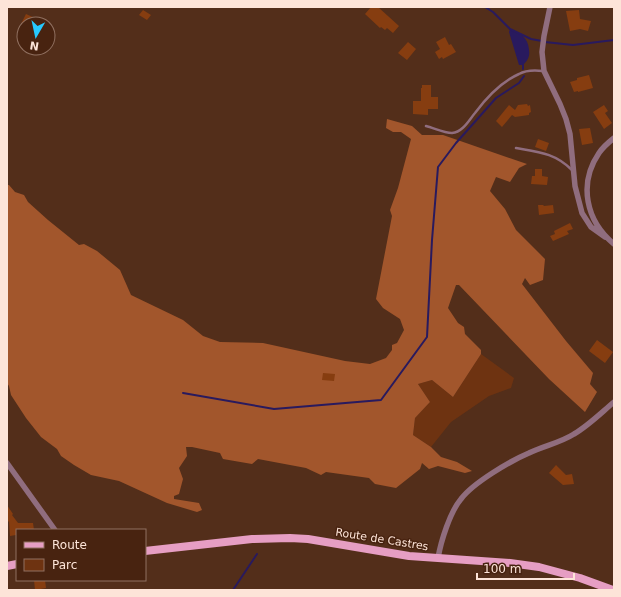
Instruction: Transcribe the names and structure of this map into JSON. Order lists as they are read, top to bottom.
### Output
{
  "streets": {
    "main road": ["Route de Castres"]
  },
  "legend": ["Route", "Parc"],
  "scale_bar": "100 m",
  "north": "bottom"
}
